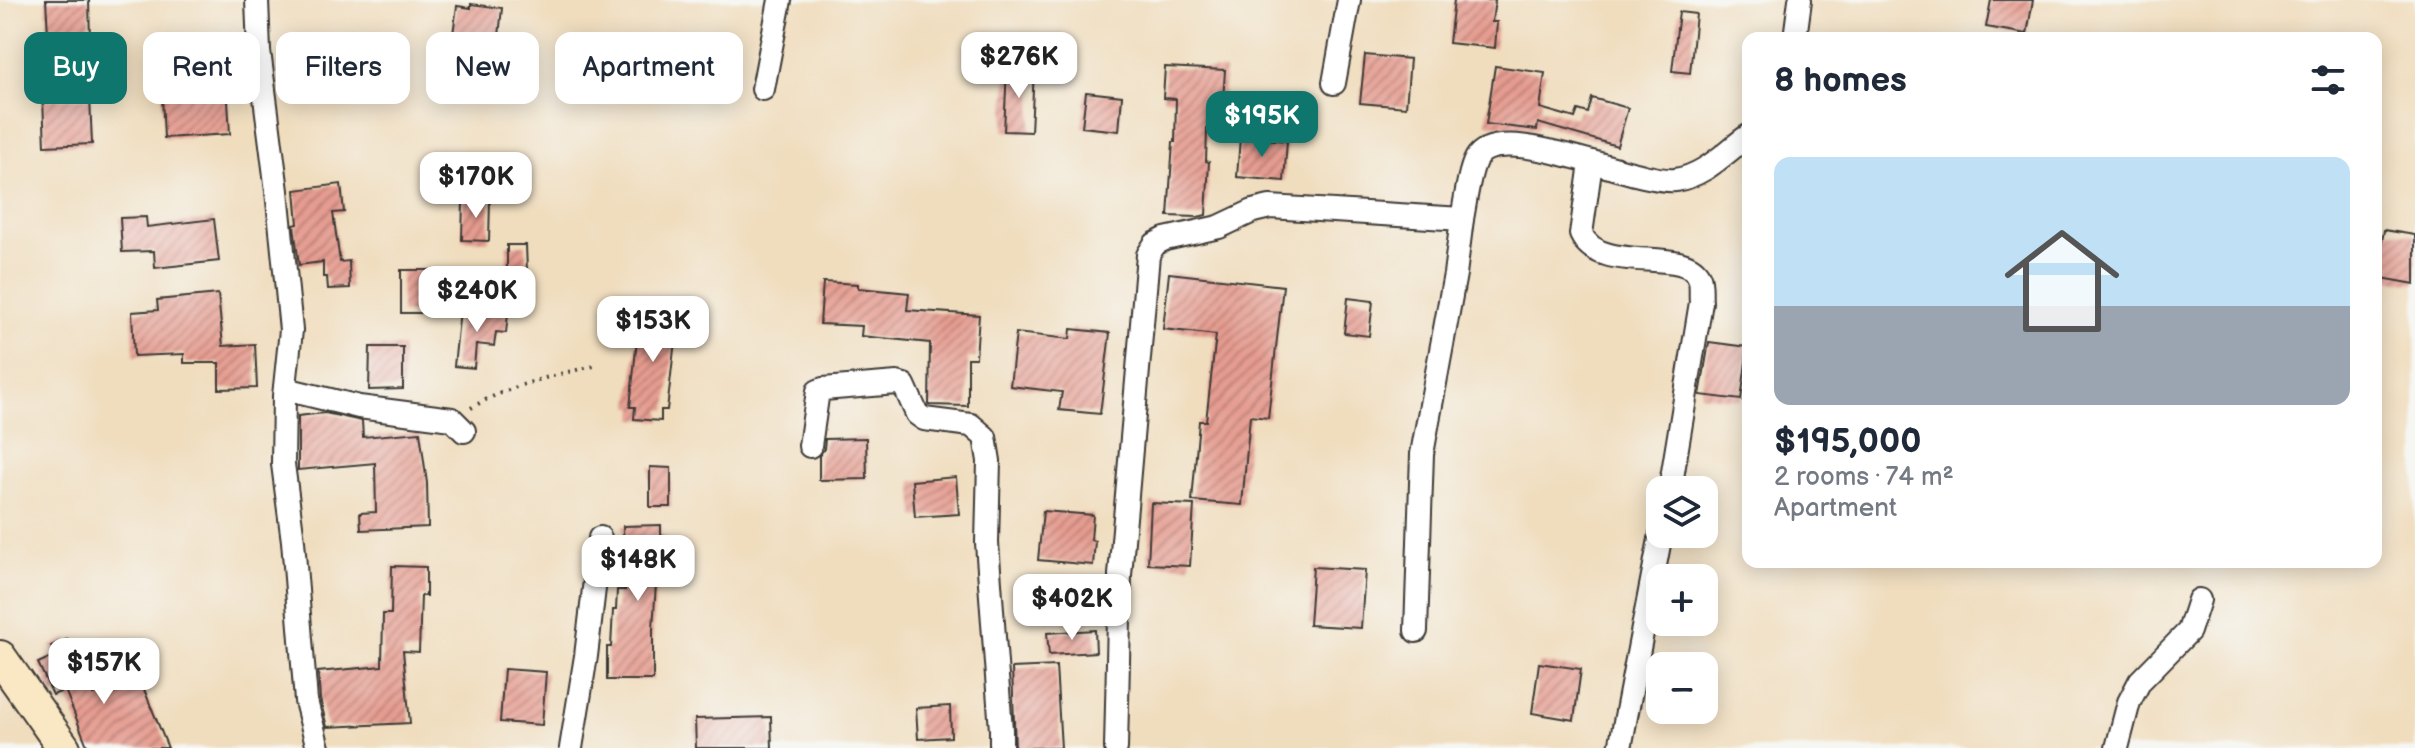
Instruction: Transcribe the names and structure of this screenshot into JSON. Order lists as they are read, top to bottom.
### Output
{
  "page": {
    "price": [
      "$276K",
      "$195K",
      "$170K",
      "$240K",
      "$153K",
      "$148K",
      "$402K",
      "$157K"
    ],
    "chip": [
      "Buy",
      "Rent",
      "Filters",
      "New",
      "Apartment"
    ],
    "heading": "8 homes",
    "list": [
      {
        "name": "$195,000",
        "note": "2 rooms · 74 m² · Apartment"
      }
    ],
    "map_buttons": ["+", "−"]
  }
}
